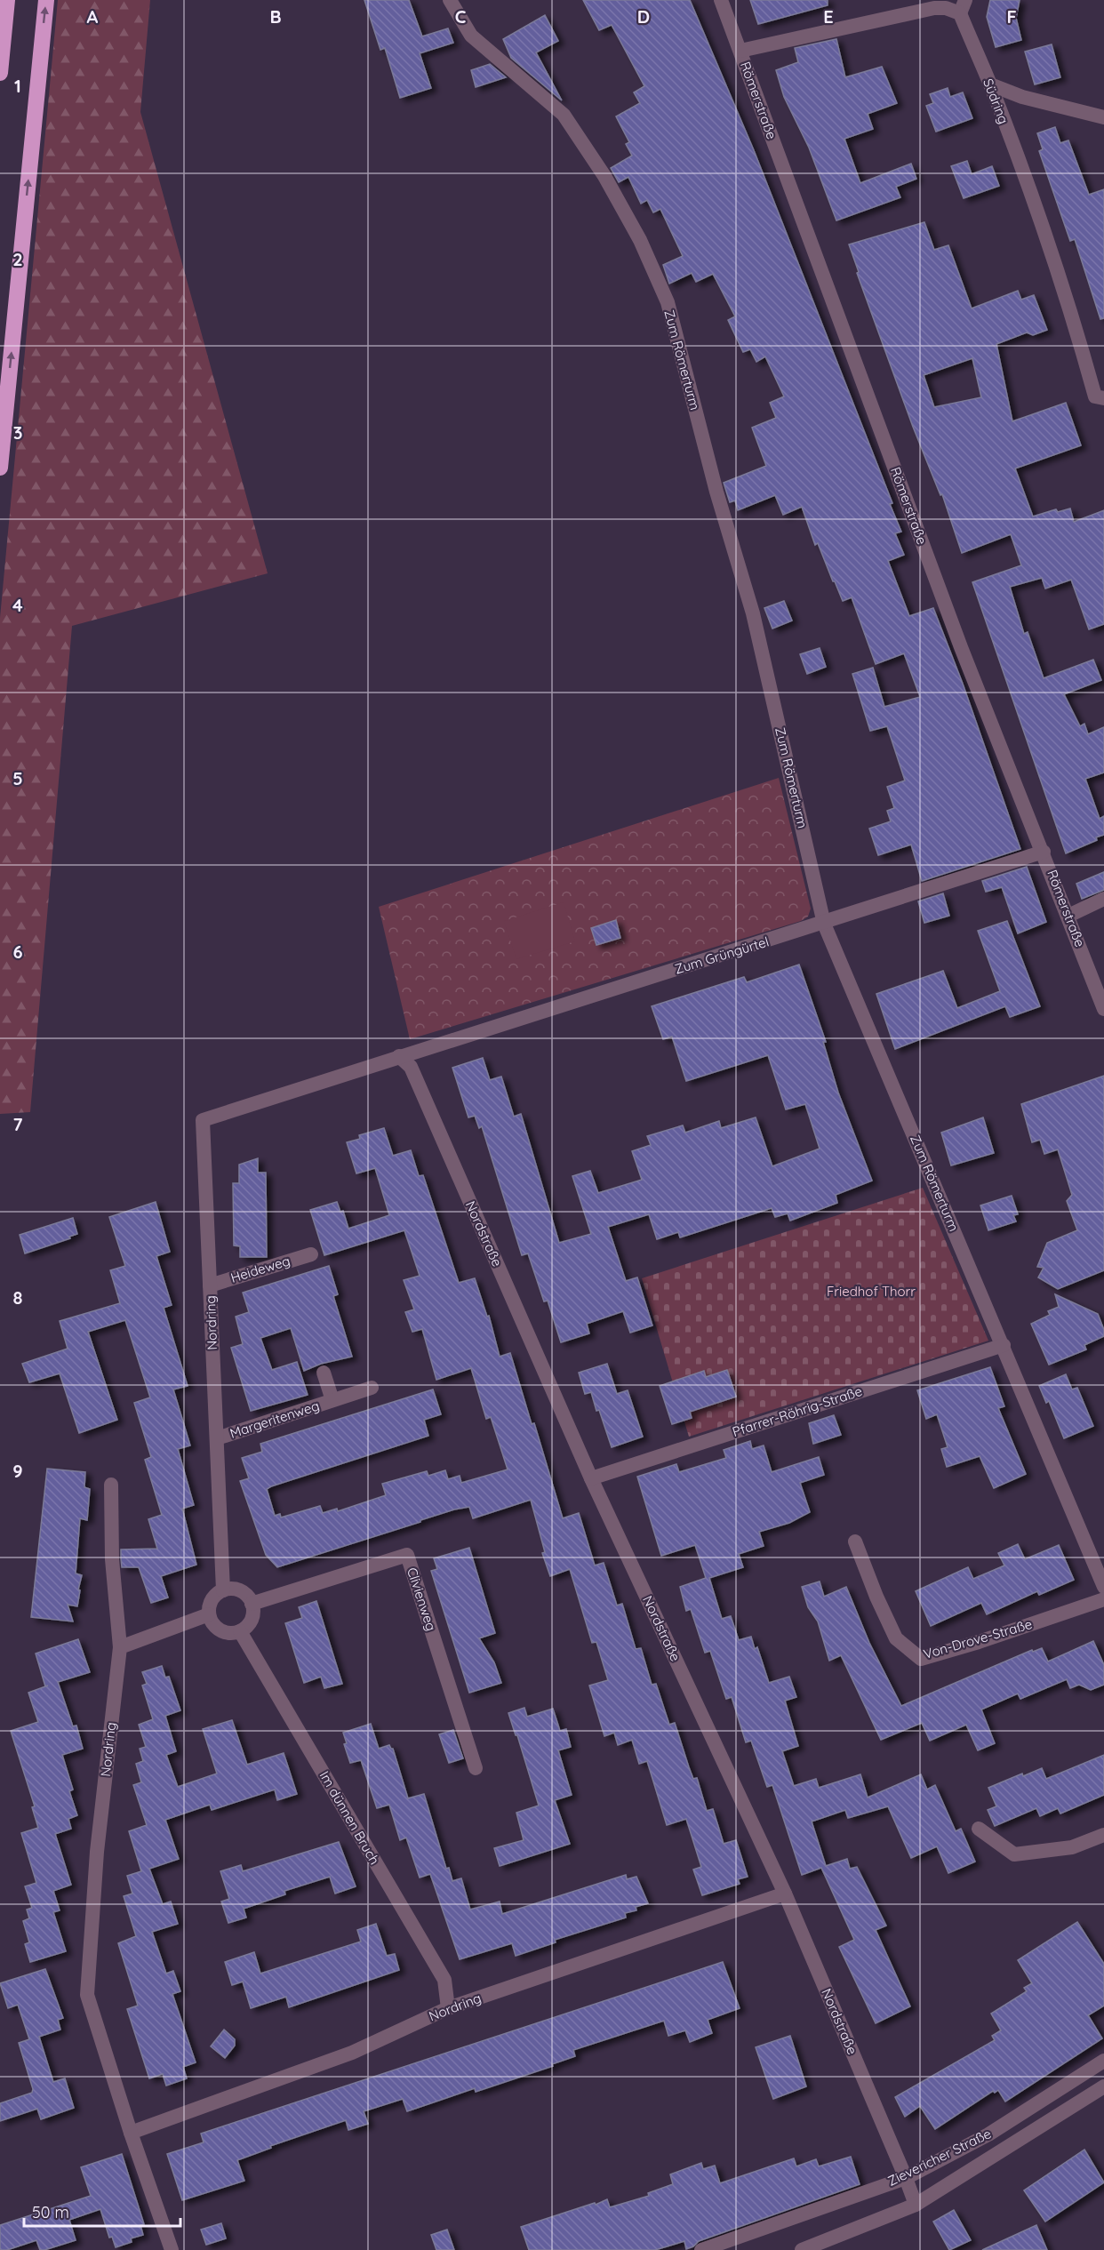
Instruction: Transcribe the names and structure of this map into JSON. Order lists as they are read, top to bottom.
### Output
{
  "streets": {
    "street": [
      "Römerstraße",
      "Südring",
      "Zum Römerturm",
      "Zum Grüngürtel",
      "Nordstraße",
      "Heideweg",
      "Nordring",
      "Pfarrer-Röhrig-Straße",
      "Margeritenweg",
      "Clivienweg",
      "Von-Drove-Straße",
      "Im dünnen Bruch",
      "Zievericher Straße"
    ]
  },
  "crossings": [
    ["Römerstraße", "Südring"],
    ["Römerstraße", "Zum Grüngürtel"],
    ["Zum Römerturm", "Zum Grüngürtel"],
    ["Zum Römerturm", "Pfarrer-Röhrig-Straße"],
    ["Zum Grüngürtel", "Nordstraße"],
    ["Zum Grüngürtel", "Nordring"],
    ["Nordstraße", "Nordring"],
    ["Nordstraße", "Pfarrer-Röhrig-Straße"],
    ["Nordstraße", "Zievericher Straße"],
    ["Heideweg", "Nordring"],
    ["Nordring", "Margeritenweg"],
    ["Nordring", "Clivienweg"],
    ["Nordring", "Im dünnen Bruch"],
    ["Clivienweg", "Im dünnen Bruch"]
  ],
  "parks": ["Friedhof Thorr"],
  "scale_bar": "50 m",
  "grid": {
    "columns": [
      "A",
      "B",
      "C",
      "D",
      "E",
      "F"
    ],
    "rows": [
      "1",
      "2",
      "3",
      "4",
      "5",
      "6",
      "7",
      "8",
      "9"
    ]
  }
}
